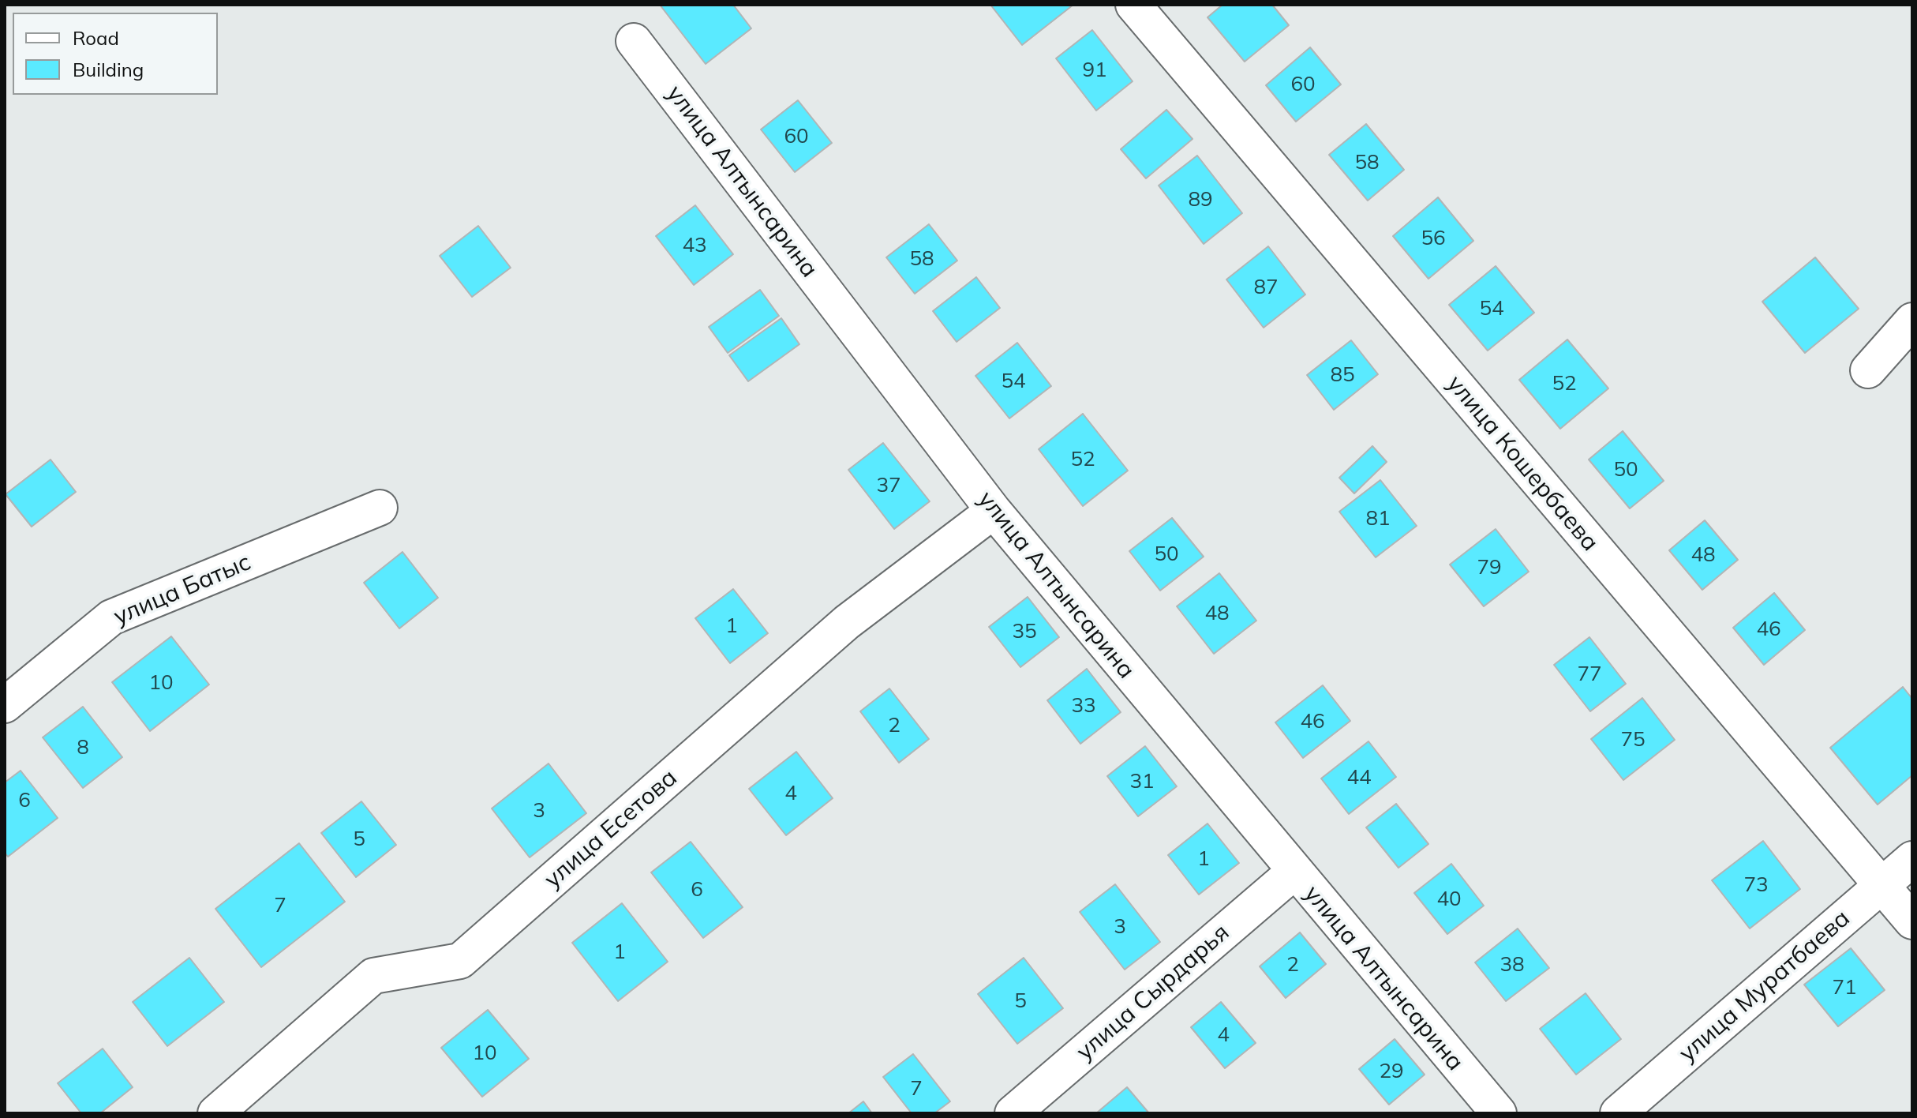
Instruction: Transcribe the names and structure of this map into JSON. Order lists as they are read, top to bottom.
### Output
{
  "streets": {
    "street": [
      "улица Алтынсарина",
      "улица Кошербаева",
      "улица Батыс",
      "улица Есетова",
      "улица Муратбаева",
      "улица Сырдарья"
    ]
  },
  "crossings": [
    ["улица Алтынсарина", "улица Есетова"],
    ["улица Алтынсарина", "улица Сырдарья"],
    ["улица Кошербаева", "улица Муратбаева"]
  ],
  "house_numbers": [
    "91",
    "60",
    "60",
    "58",
    "89",
    "56",
    "43",
    "58",
    "87",
    "54",
    "85",
    "54",
    "52",
    "52",
    "50",
    "37",
    "81",
    "50",
    "48",
    "79",
    "48",
    "1",
    "46",
    "35",
    "77",
    "10",
    "33",
    "46",
    "2",
    "75",
    "8",
    "44",
    "31",
    "4",
    "6",
    "3",
    "5",
    "1",
    "73",
    "6",
    "40",
    "7",
    "3",
    "1",
    "2",
    "38",
    "71",
    "5",
    "4",
    "10",
    "29",
    "7"
  ],
  "legend": ["Road", "Building"]
}
